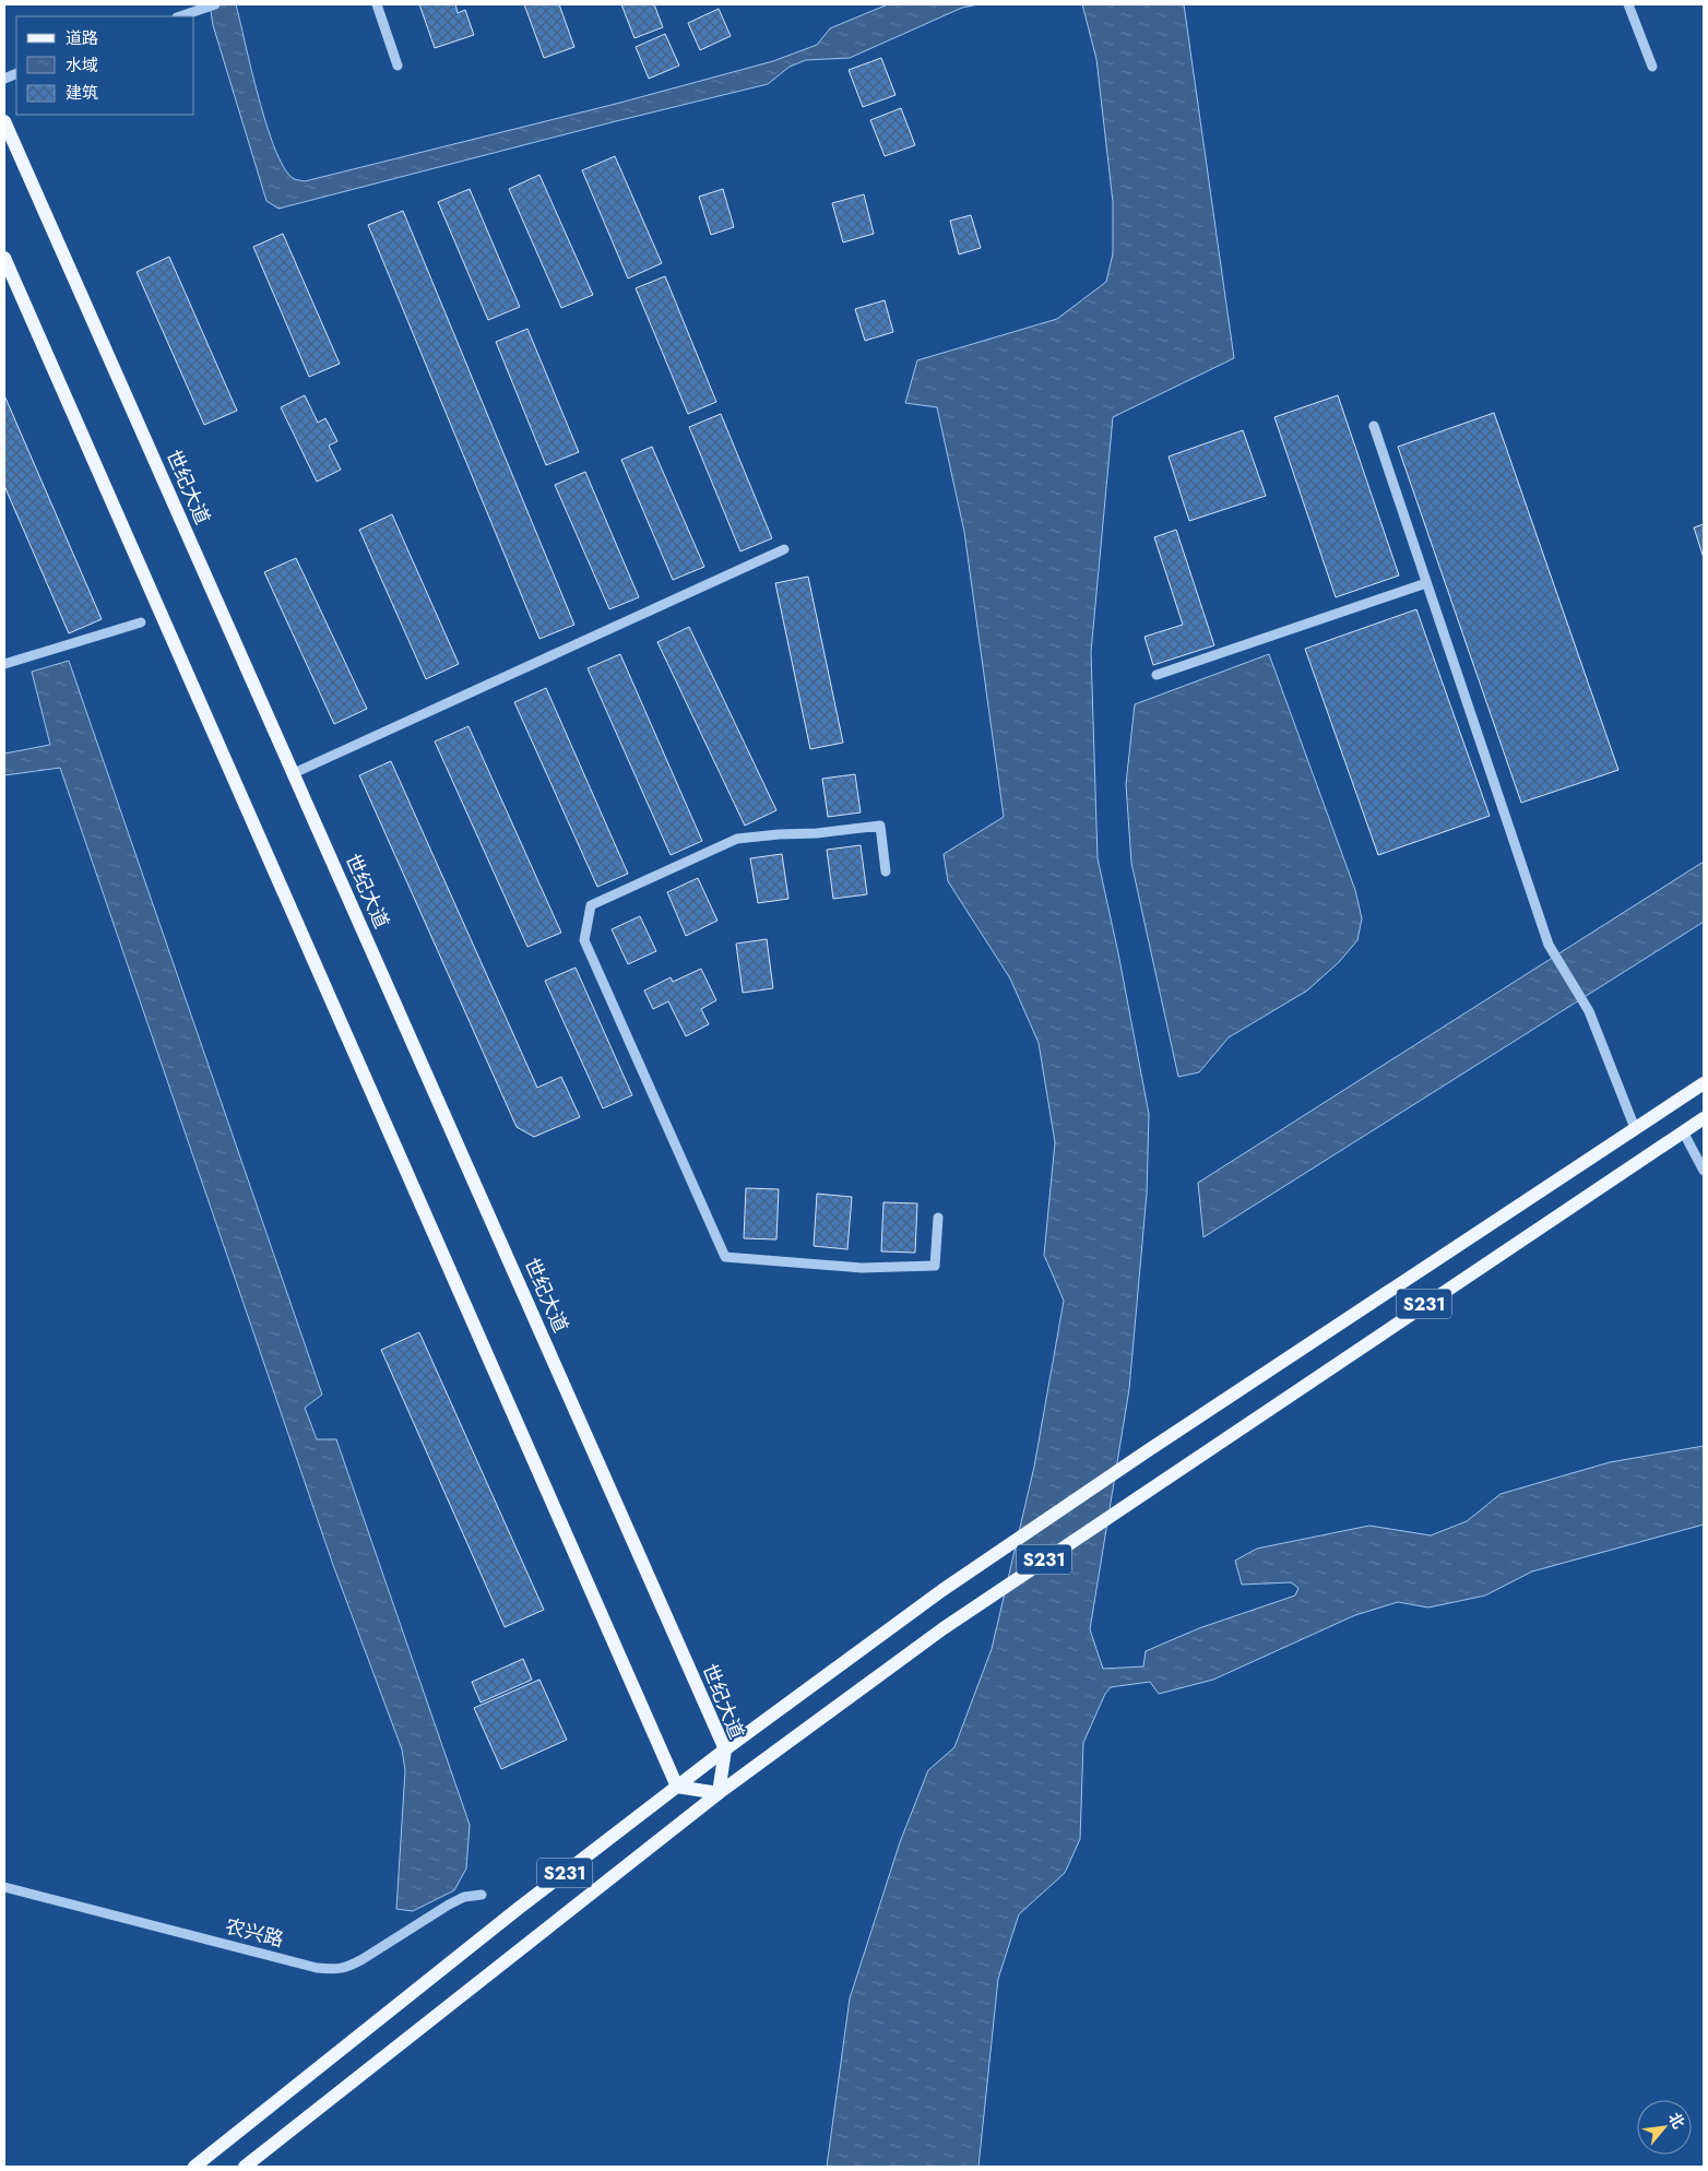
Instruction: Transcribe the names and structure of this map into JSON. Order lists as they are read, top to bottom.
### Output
{
  "streets": {
    "main road": ["世纪大道", "S231"],
    "street": ["农兴路"]
  },
  "crossings": [
    ["世纪大道", "S231"]
  ],
  "legend": ["道路", "水域", "建筑"],
  "north": "top right"
}
